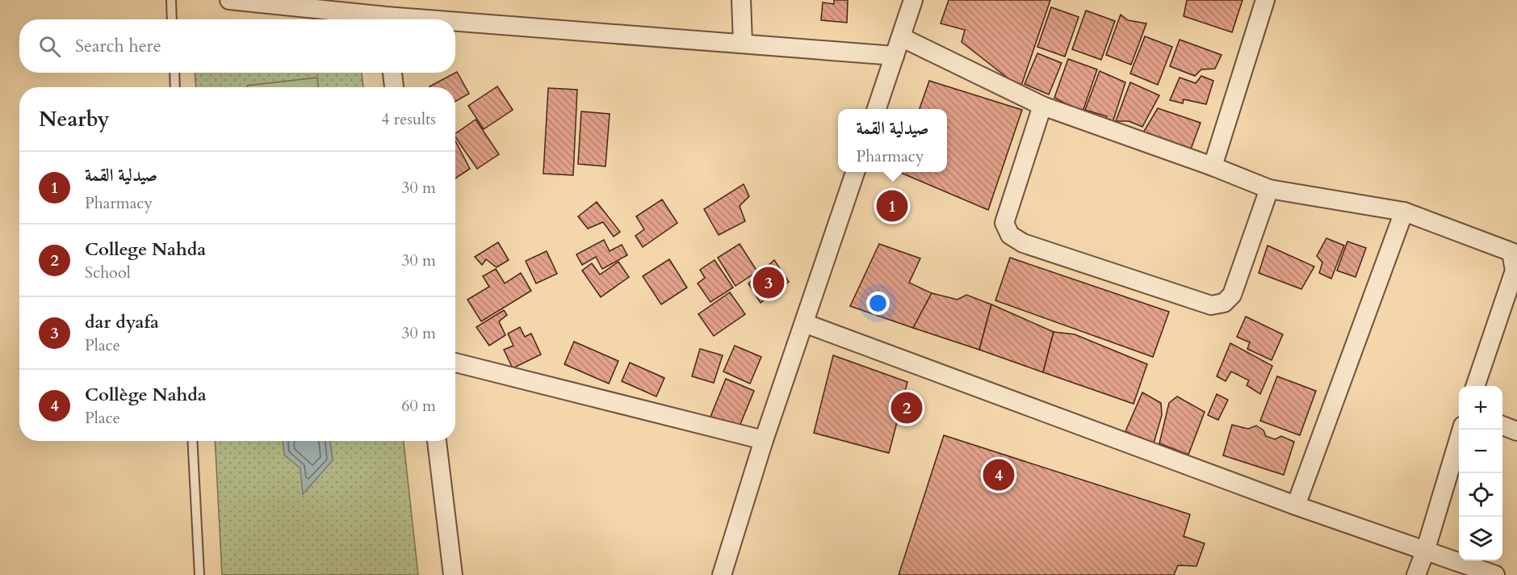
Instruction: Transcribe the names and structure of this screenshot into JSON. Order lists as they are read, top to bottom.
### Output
{
  "page": {
    "search": "Search here",
    "heading": ["Nearby", "4 results"],
    "popup": ["صيدلية القمة", "Pharmacy"],
    "list": [
      {
        "mark": "1",
        "name": "صيدلية القمة",
        "note": "Pharmacy",
        "value": "30 m"
      },
      {
        "mark": "2",
        "name": "College Nahda",
        "note": "School",
        "value": "30 m"
      },
      {
        "mark": "3",
        "name": "dar dyafa",
        "note": "Place",
        "value": "30 m"
      },
      {
        "mark": "4",
        "name": "Collège Nahda",
        "note": "Place",
        "value": "60 m"
      }
    ],
    "pins": [
      "1",
      "3",
      "2",
      "4"
    ],
    "map_buttons": ["+", "−"]
  }
}
